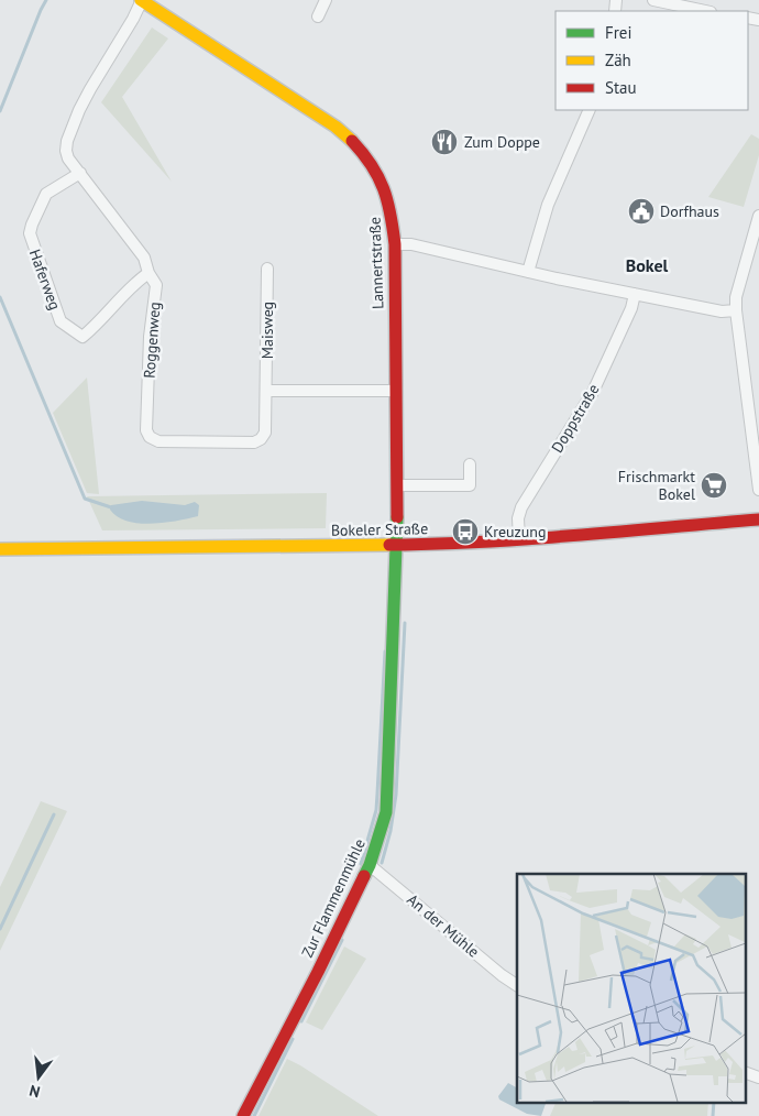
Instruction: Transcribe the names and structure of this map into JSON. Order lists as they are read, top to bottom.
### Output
{
  "streets": {
    "street": [
      "Lannertstraße",
      "Haferweg",
      "Maisweg",
      "Roggenweg",
      "Doppstraße",
      "Bokeler Straße",
      "Zur Flammenmühle",
      "An der Mühle"
    ]
  },
  "crossings": [
    ["Lannertstraße", "Roggenweg"],
    ["Lannertstraße", "Bokeler Straße"],
    ["Lannertstraße", "Zur Flammenmühle"],
    ["Haferweg", "Roggenweg"],
    ["Maisweg", "Roggenweg"],
    ["Doppstraße", "Bokeler Straße"],
    ["Bokeler Straße", "Zur Flammenmühle"],
    ["Zur Flammenmühle", "An der Mühle"]
  ],
  "districts": ["Bokel"],
  "places": {
    "restaurant": ["Zum Doppe"],
    "public building": ["Dorfhaus"],
    "supermarket": ["Frischmarkt Bokel"],
    "bus stop": ["Kreuzung"]
  },
  "legend": ["Frei", "Zäh", "Stau"],
  "north": "bottom"
}
